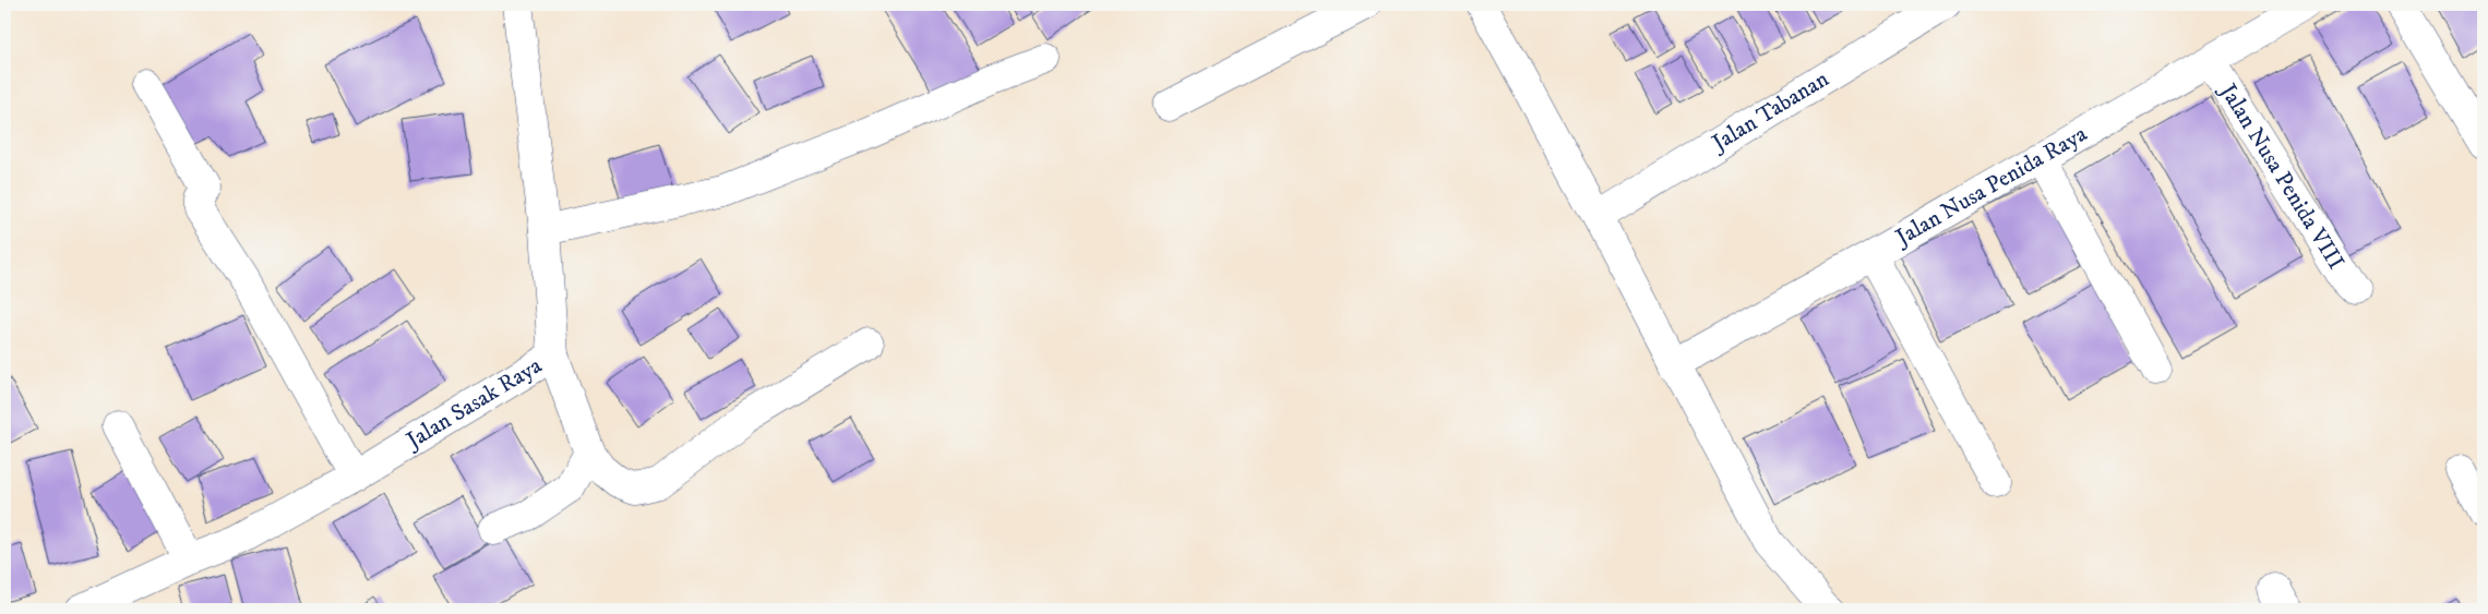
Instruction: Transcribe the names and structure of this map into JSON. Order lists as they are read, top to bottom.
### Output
{
  "streets": {
    "street": [
      "Jalan Tabanan",
      "Jalan Nusa Penida VIII",
      "Jalan Nusa Penida Raya",
      "Jalan Sasak Raya"
    ]
  },
  "crossings": [
    ["Jalan Nusa Penida VIII", "Jalan Nusa Penida Raya"]
  ]
}
